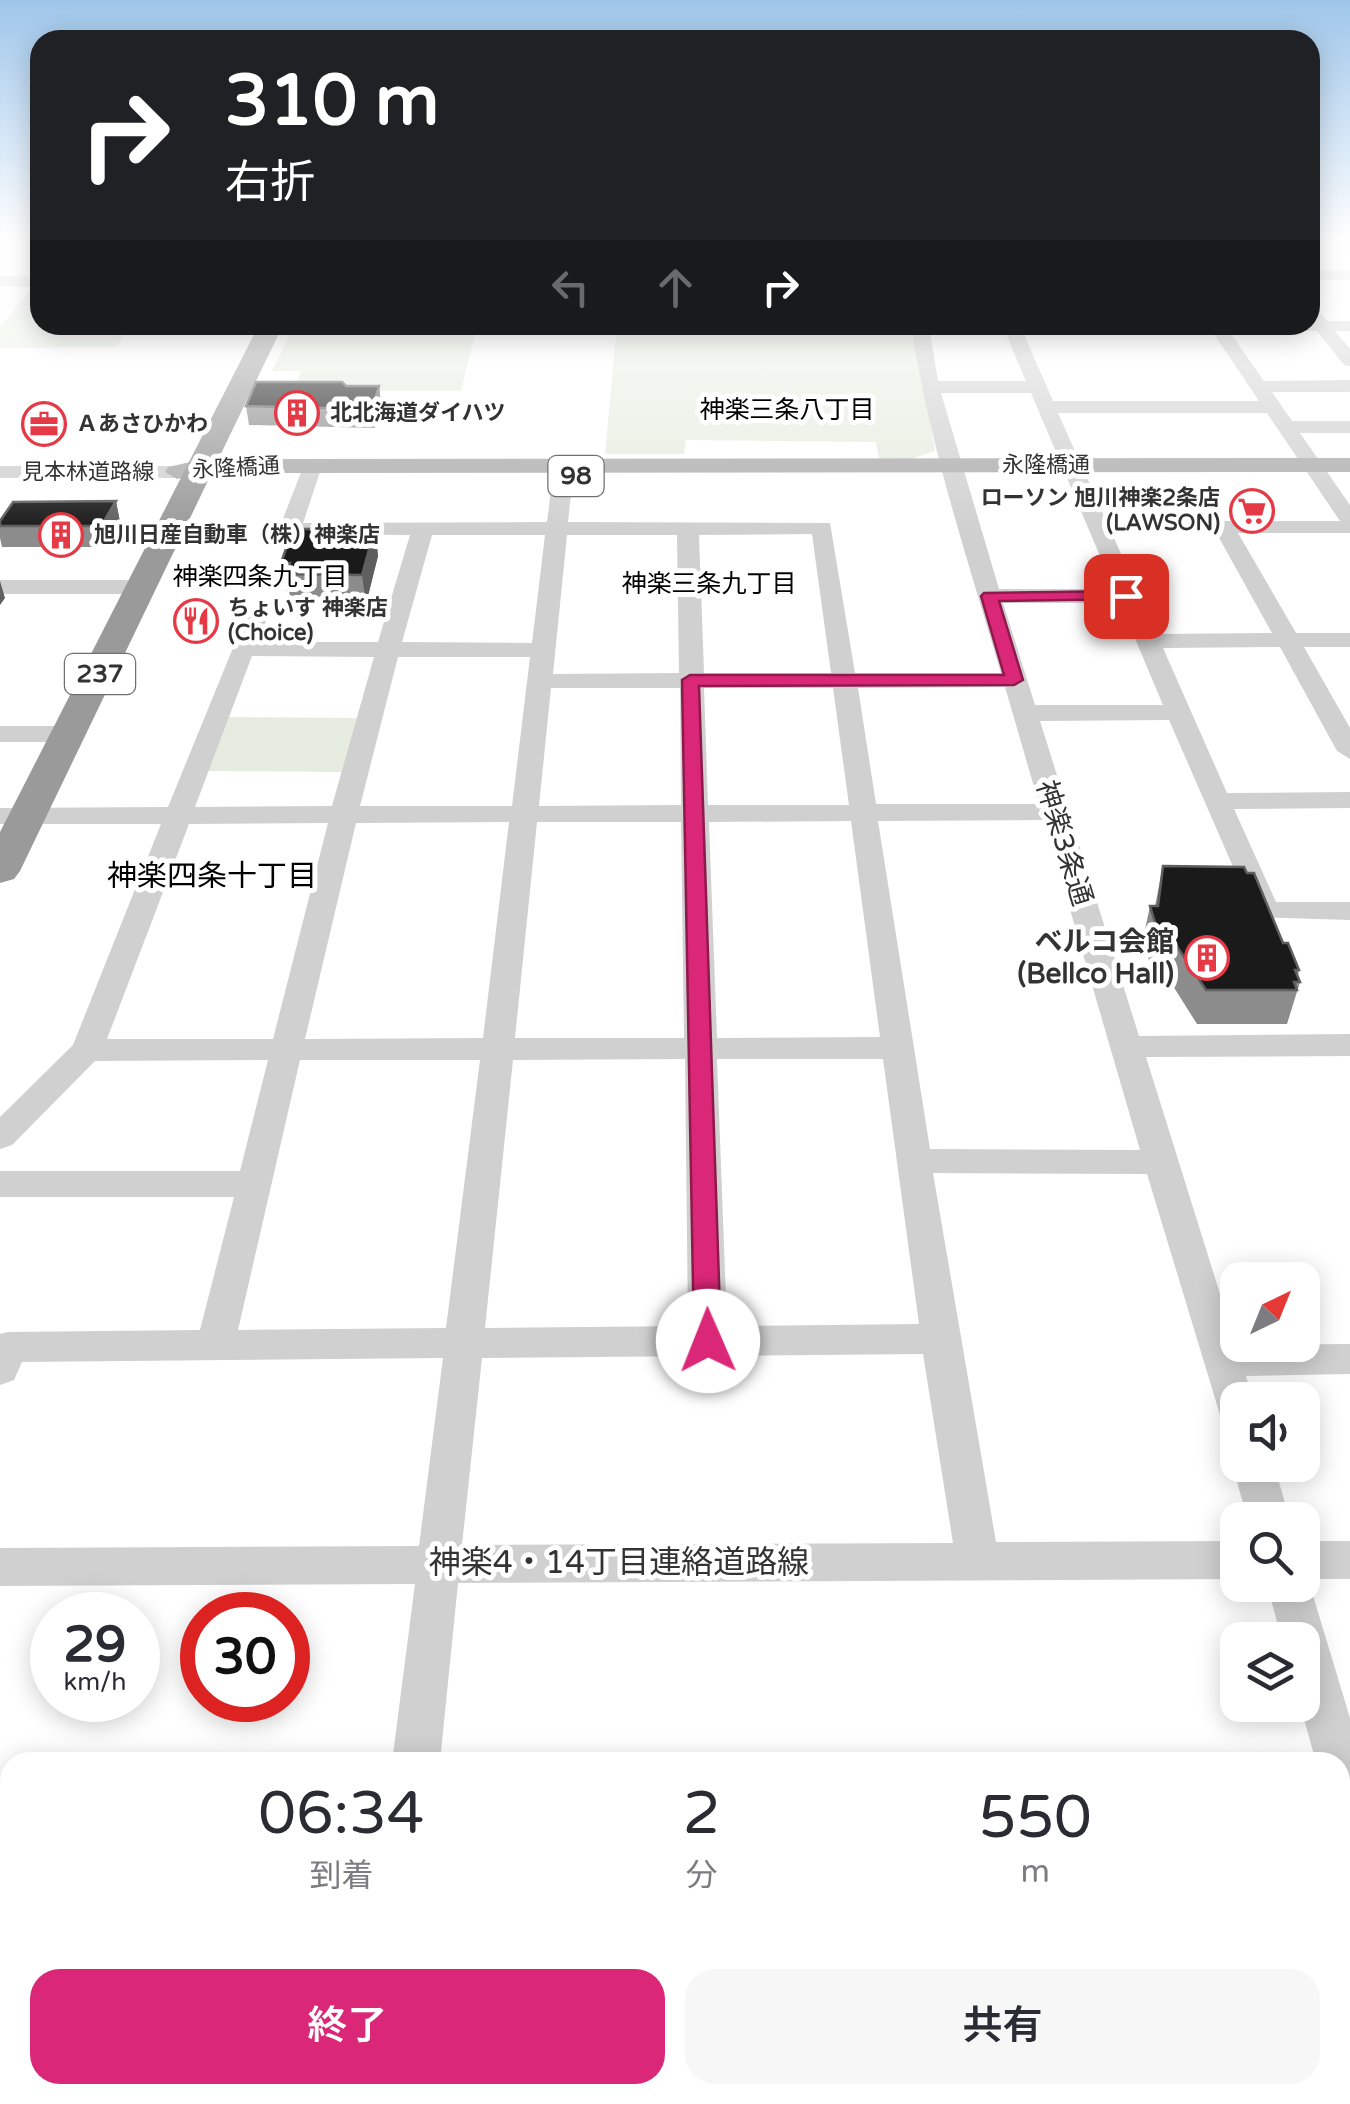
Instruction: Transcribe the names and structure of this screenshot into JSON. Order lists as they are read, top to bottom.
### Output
{
  "streets": {
    "highway": ["237"],
    "main road": ["永隆橋通", "98"],
    "street": ["見本林道路線", "神楽3条通", "神楽4・14丁目連絡道路線"]
  },
  "crossings": [
    ["永隆橋通", "見本林道路線"],
    ["永隆橋通", "237"],
    ["永隆橋通", "神楽3条通"],
    ["見本林道路線", "237"]
  ],
  "districts": [
    "神楽三条八丁目",
    "神楽四条九丁目",
    "神楽三条九丁目",
    "神楽四条十丁目"
  ],
  "places": {
    "building": ["北北海道ダイハツ", "旭川日産自動車（株）神楽店", "ベルコ会館 (Bellco Hall)"],
    "office": ["Ａあさひかわ"],
    "supermarket": ["ローソン 旭川神楽2条店 (LAWSON)"],
    "restaurant": ["ちょいす 神楽店 (Choice)"]
  },
  "north": "top right",
  "page": {
    "turn": ["310 m", "右折"],
    "speed": "29 km/h",
    "limit": "30",
    "eta": [
      "06:34",
      "到着",
      "2",
      "分",
      "550",
      "m"
    ],
    "buttons": ["終了", "共有"]
  }
}
